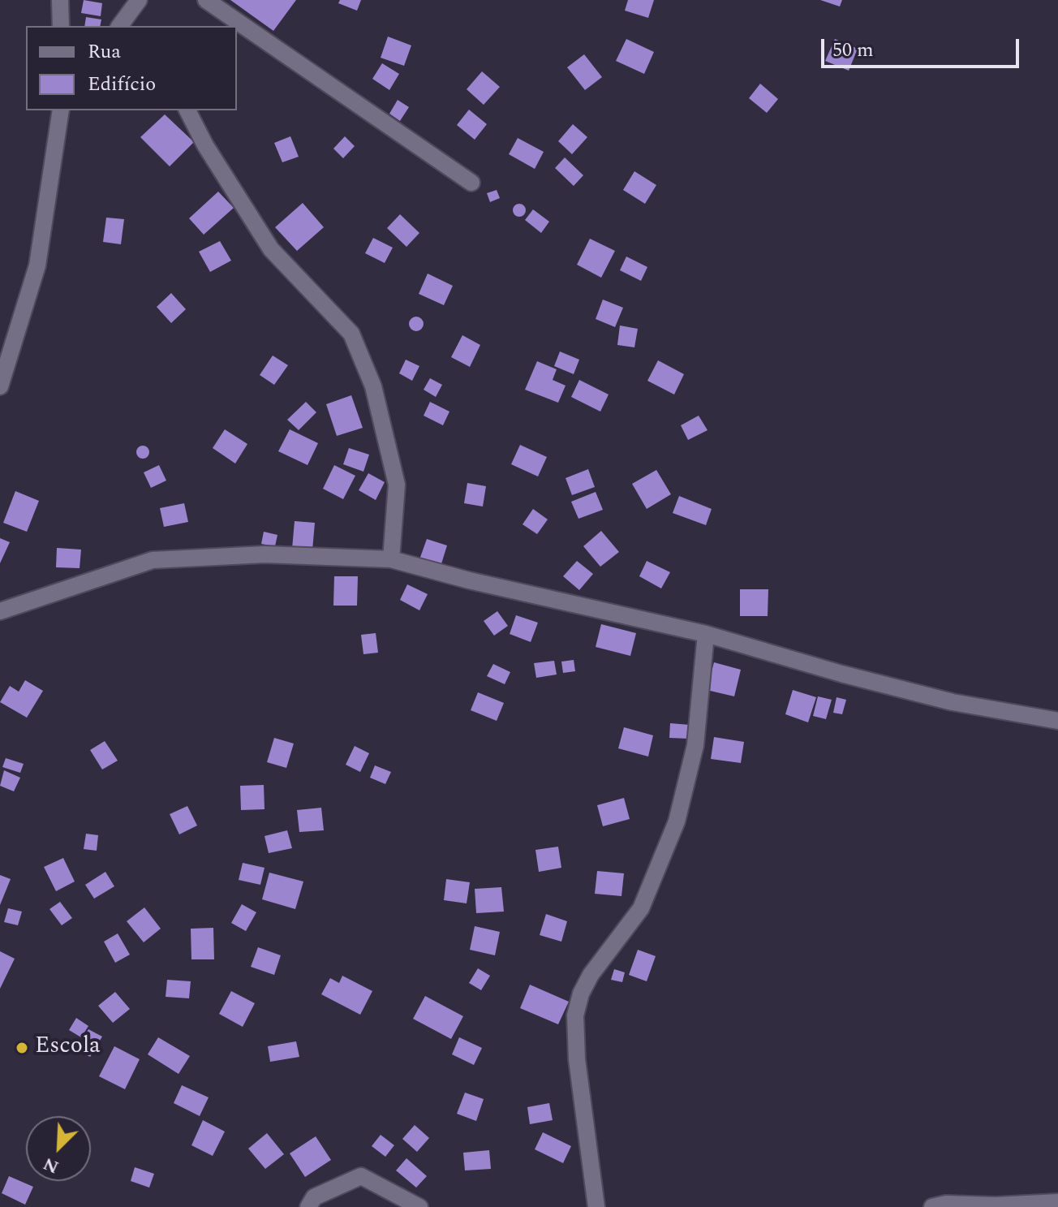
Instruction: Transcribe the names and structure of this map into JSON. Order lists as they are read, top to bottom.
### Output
{
  "places": ["Escola"],
  "legend": ["Rua", "Edifício"],
  "scale_bar": "50 m",
  "north": "bottom left"
}
